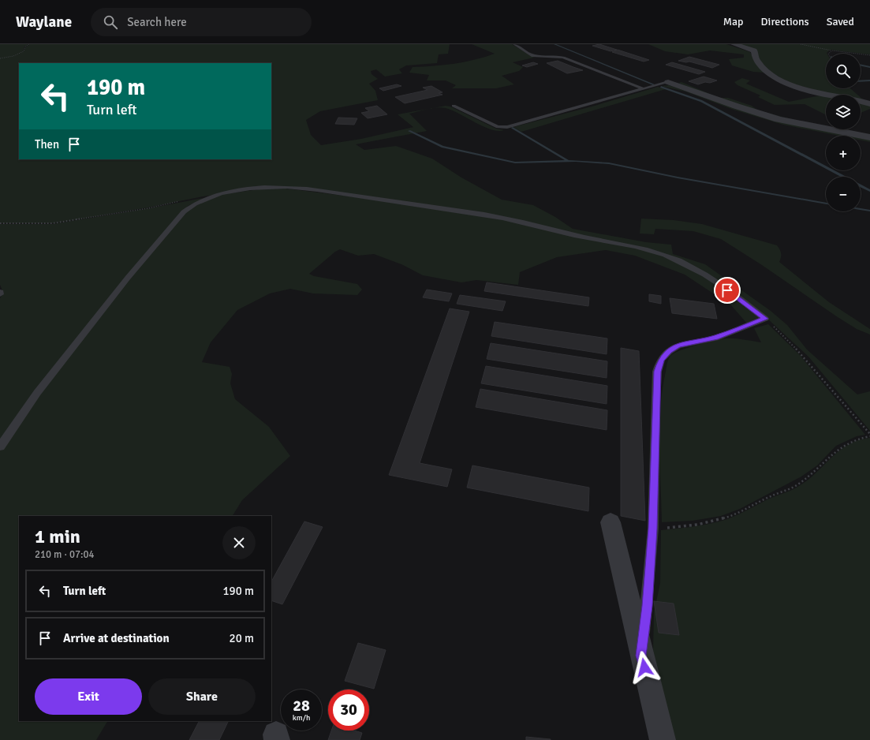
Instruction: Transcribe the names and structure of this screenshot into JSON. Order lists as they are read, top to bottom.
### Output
{
  "page": {
    "header": "Waylane",
    "search": "Search here",
    "nav": ["Map", "Directions", "Saved"],
    "map_buttons": ["+", "−"],
    "turn": ["190 m", "Turn left"],
    "then": "Then",
    "heading": ["1 min", "210 m · 07:04"],
    "list": [
      {
        "name": "Turn left",
        "value": "190 m"
      },
      {
        "name": "Arrive at destination",
        "value": "20 m"
      }
    ],
    "buttons": ["Exit", "Share"],
    "speed": "28 km/h",
    "limit": "30"
  }
}
